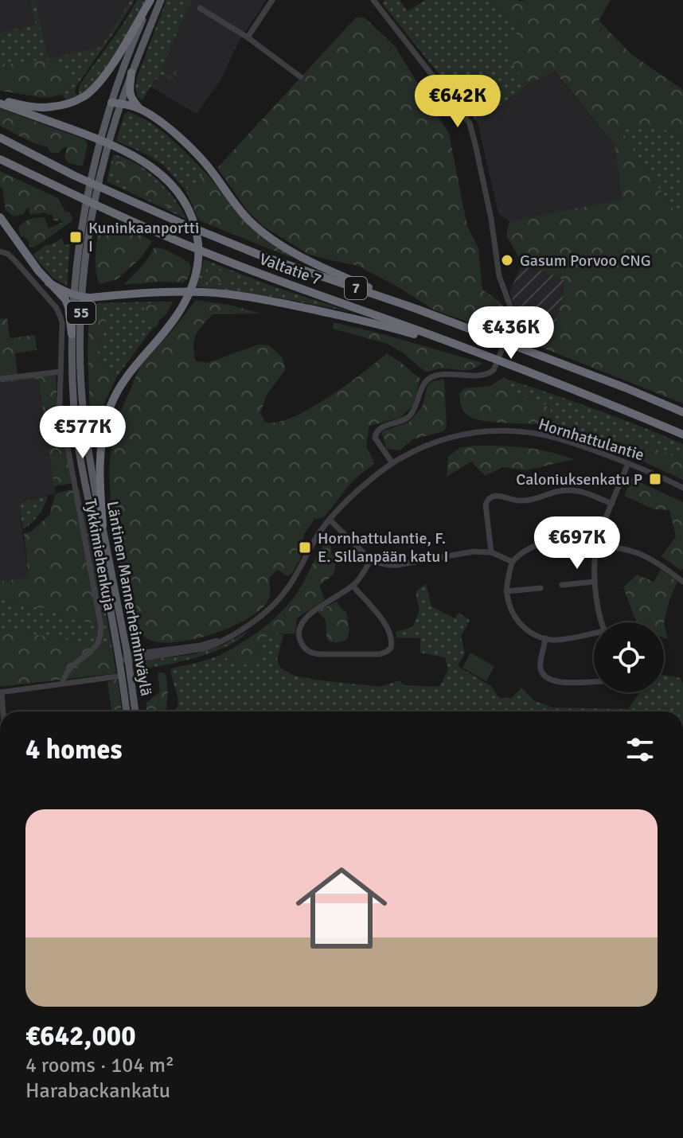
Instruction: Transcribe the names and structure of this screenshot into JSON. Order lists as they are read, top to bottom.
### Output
{
  "streets": {
    "highway": ["Valtatie 7", "7"],
    "main road": ["55", "Läntinen Mannerheiminväylä"],
    "street": ["Hornhattulantie", "Tykkimiehenkuja"]
  },
  "crossings": [
    ["Hornhattulantie", "Läntinen Mannerheiminväylä"]
  ],
  "places": {
    "transit": ["Kuninkaanportti I", "Caloniuksenkatu P", "Hornhattulantie, F. E. Sillanpään katu I"],
    "other": ["Gasum Porvoo CNG"]
  },
  "page": {
    "price": [
      "€642K",
      "€436K",
      "€577K",
      "€697K"
    ],
    "heading": "4 homes",
    "list": [
      {
        "name": "€642,000",
        "note": "4 rooms · 104 m² · Harabackankatu"
      }
    ]
  }
}
